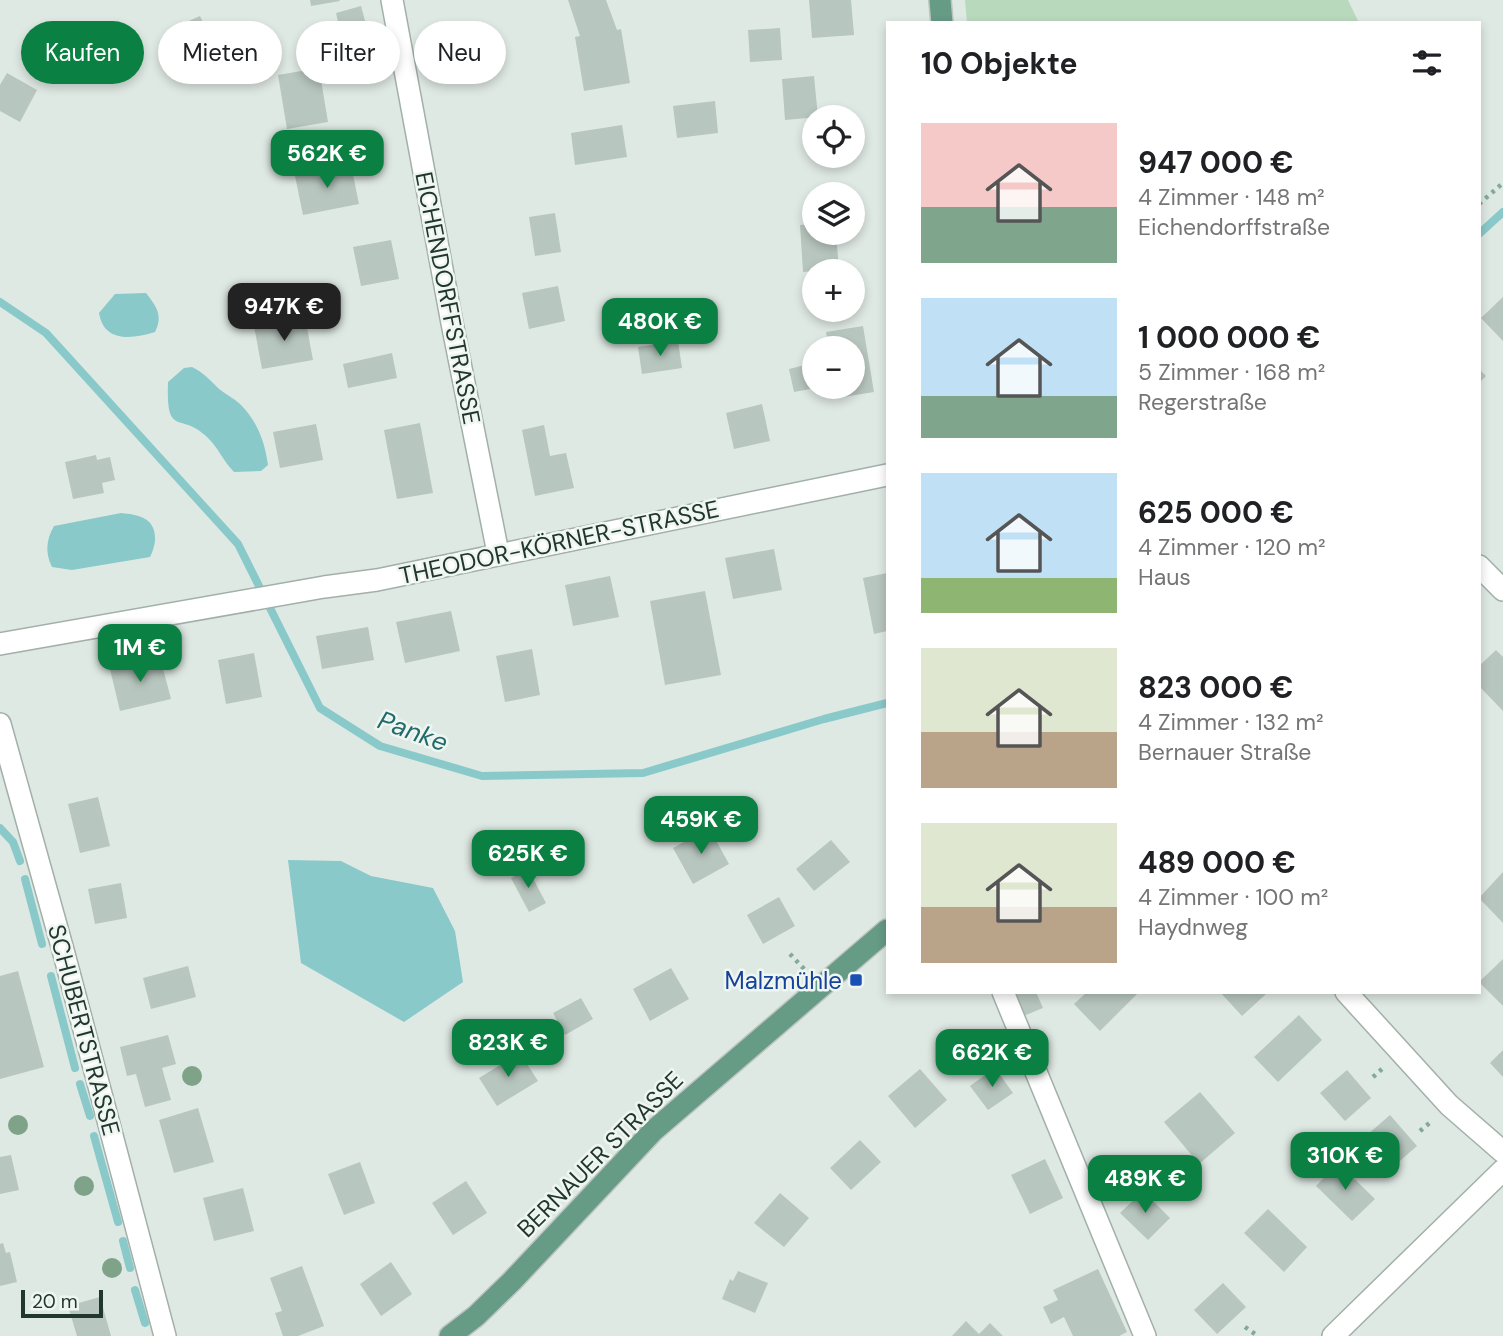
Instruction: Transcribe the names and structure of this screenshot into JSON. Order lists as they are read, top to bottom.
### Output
{
  "streets": {
    "main road": ["BERNAUER STRASSE"],
    "street": ["EICHENDORFFSTRASSE", "THEODOR-KÖRNER-STRASSE", "SCHUBERTSTRASSE"]
  },
  "crossings": [
    ["EICHENDORFFSTRASSE", "THEODOR-KÖRNER-STRASSE"]
  ],
  "water": ["Panke"],
  "places": {
    "transit": ["Malzmühle"]
  },
  "scale_bar": "20 m",
  "page": {
    "chip": [
      "Kaufen",
      "Mieten",
      "Filter",
      "Neu"
    ],
    "heading": "10 Objekte",
    "map_buttons": ["+", "−"],
    "list": [
      {
        "name": "947 000 €",
        "note": "4 Zimmer · 148 m² · Eichendorffstraße"
      },
      {
        "name": "1 000 000 €",
        "note": "5 Zimmer · 168 m² · Regerstraße"
      },
      {
        "name": "625 000 €",
        "note": "4 Zimmer · 120 m² · Haus"
      },
      {
        "name": "823 000 €",
        "note": "4 Zimmer · 132 m² · Bernauer Straße"
      },
      {
        "name": "489 000 €",
        "note": "4 Zimmer · 100 m² · Haydnweg"
      }
    ],
    "price": [
      "562K €",
      "947K €",
      "480K €",
      "1M €",
      "459K €",
      "625K €",
      "823K €",
      "662K €",
      "310K €",
      "489K €"
    ],
    "scale": "20 m"
  }
}
